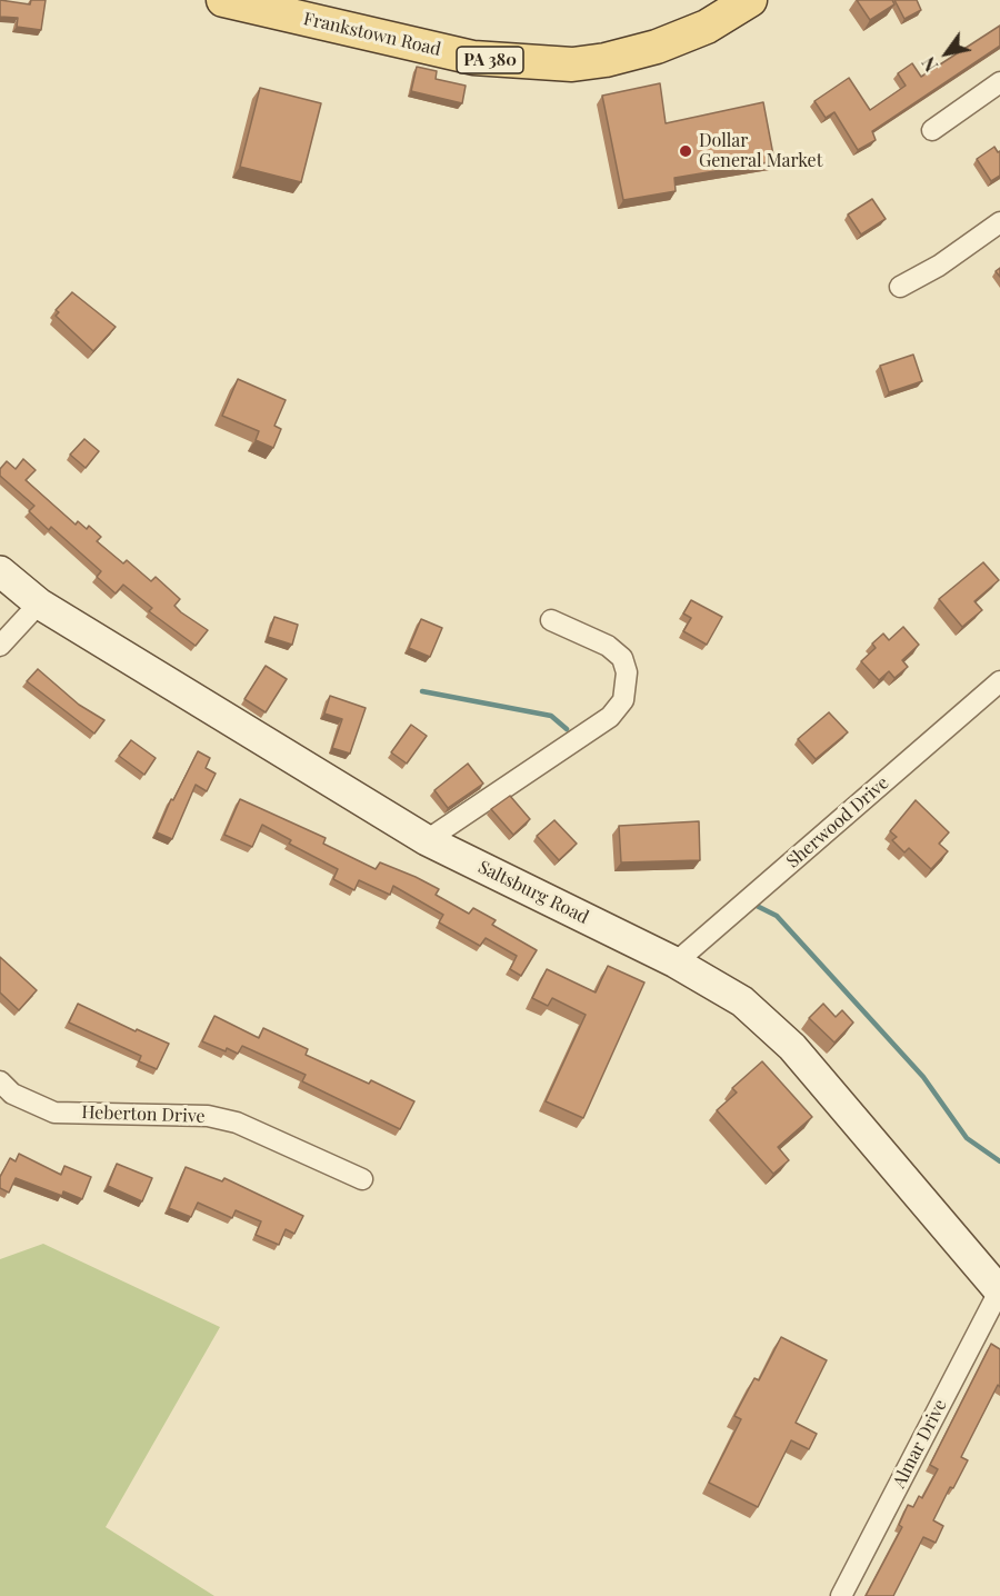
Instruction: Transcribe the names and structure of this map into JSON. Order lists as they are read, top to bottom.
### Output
{
  "streets": {
    "main road": ["Frankstown Road", "PA 380", "Saltsburg Road"],
    "street": ["Sherwood Drive", "Heberton Drive", "Almar Drive"]
  },
  "crossings": [
    ["Sherwood Drive", "Saltsburg Road"],
    ["Saltsburg Road", "Almar Drive"]
  ],
  "places": ["Dollar General Market"],
  "north": "bottom left"
}
